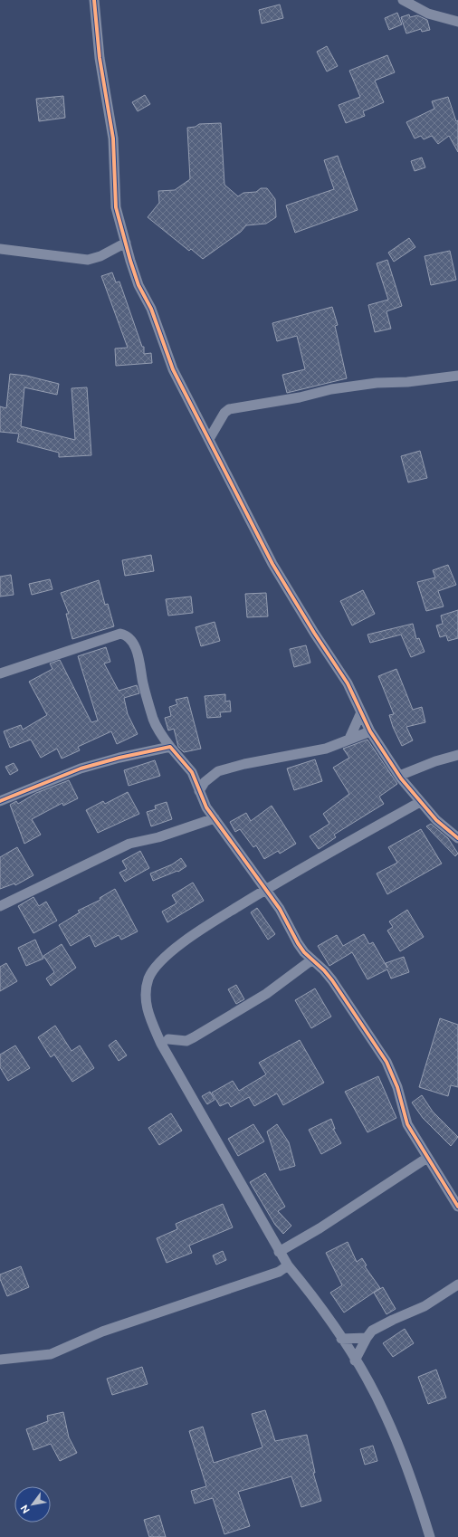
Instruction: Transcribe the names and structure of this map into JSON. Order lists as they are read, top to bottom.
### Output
{
  "north": "bottom left"
}
